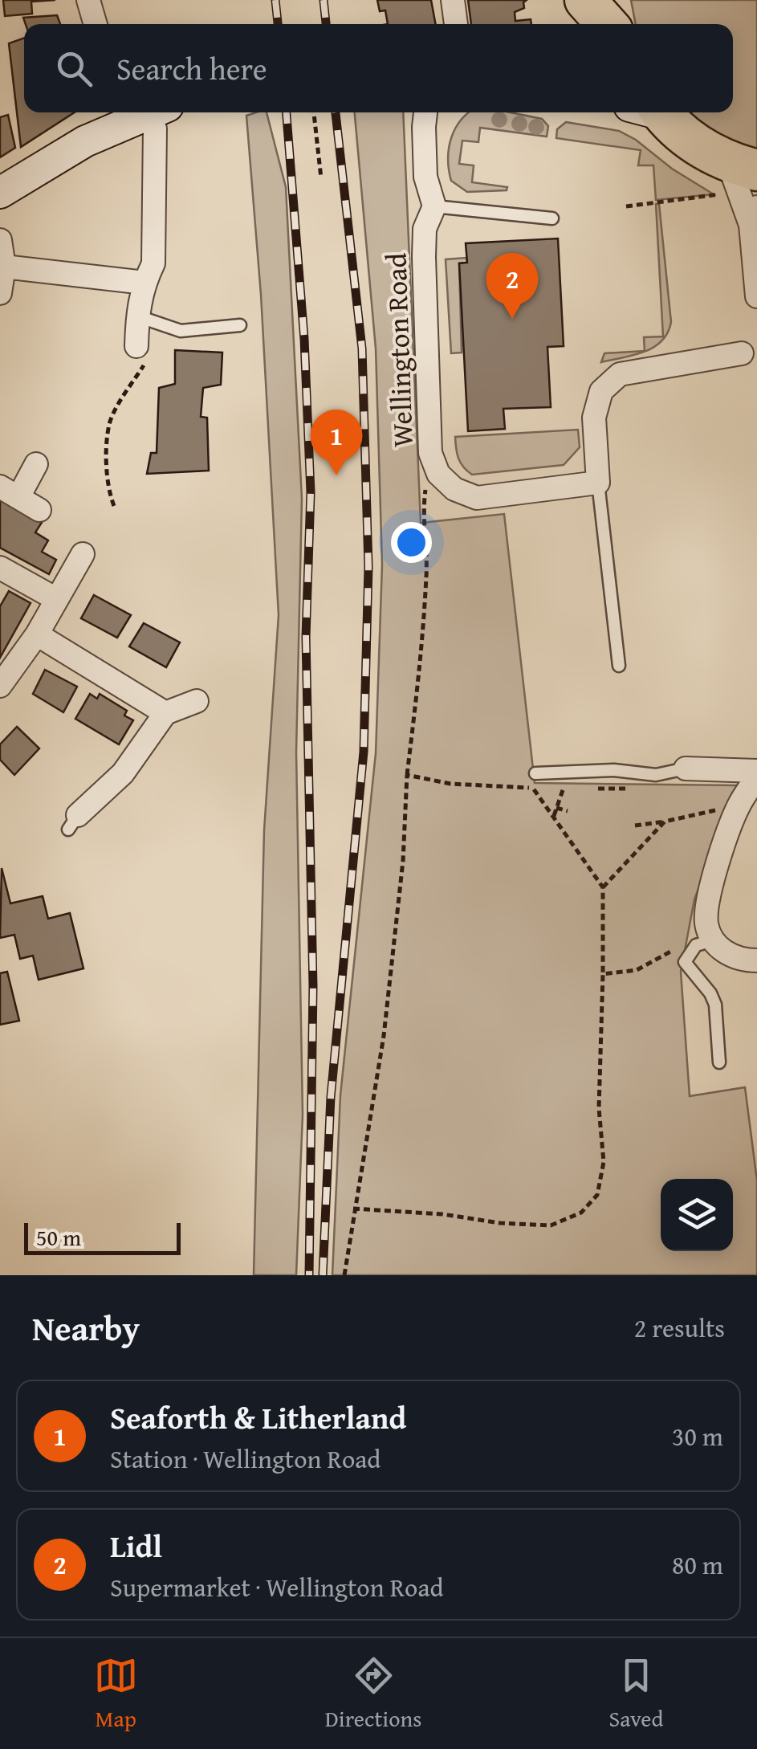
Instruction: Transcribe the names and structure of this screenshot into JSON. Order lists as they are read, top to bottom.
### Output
{
  "streets": {
    "street": ["Wellington Road"]
  },
  "scale_bar": "50 m",
  "page": {
    "search": "Search here",
    "pins": ["2", "1"],
    "scale": "50 m",
    "heading": ["Nearby", "2 results"],
    "list": [
      {
        "mark": "1",
        "name": "Seaforth & Litherland",
        "note": "Station · Wellington Road",
        "value": "30 m"
      },
      {
        "mark": "2",
        "name": "Lidl",
        "note": "Supermarket · Wellington Road",
        "value": "80 m"
      }
    ],
    "nav": ["Map", "Directions", "Saved"]
  }
}
